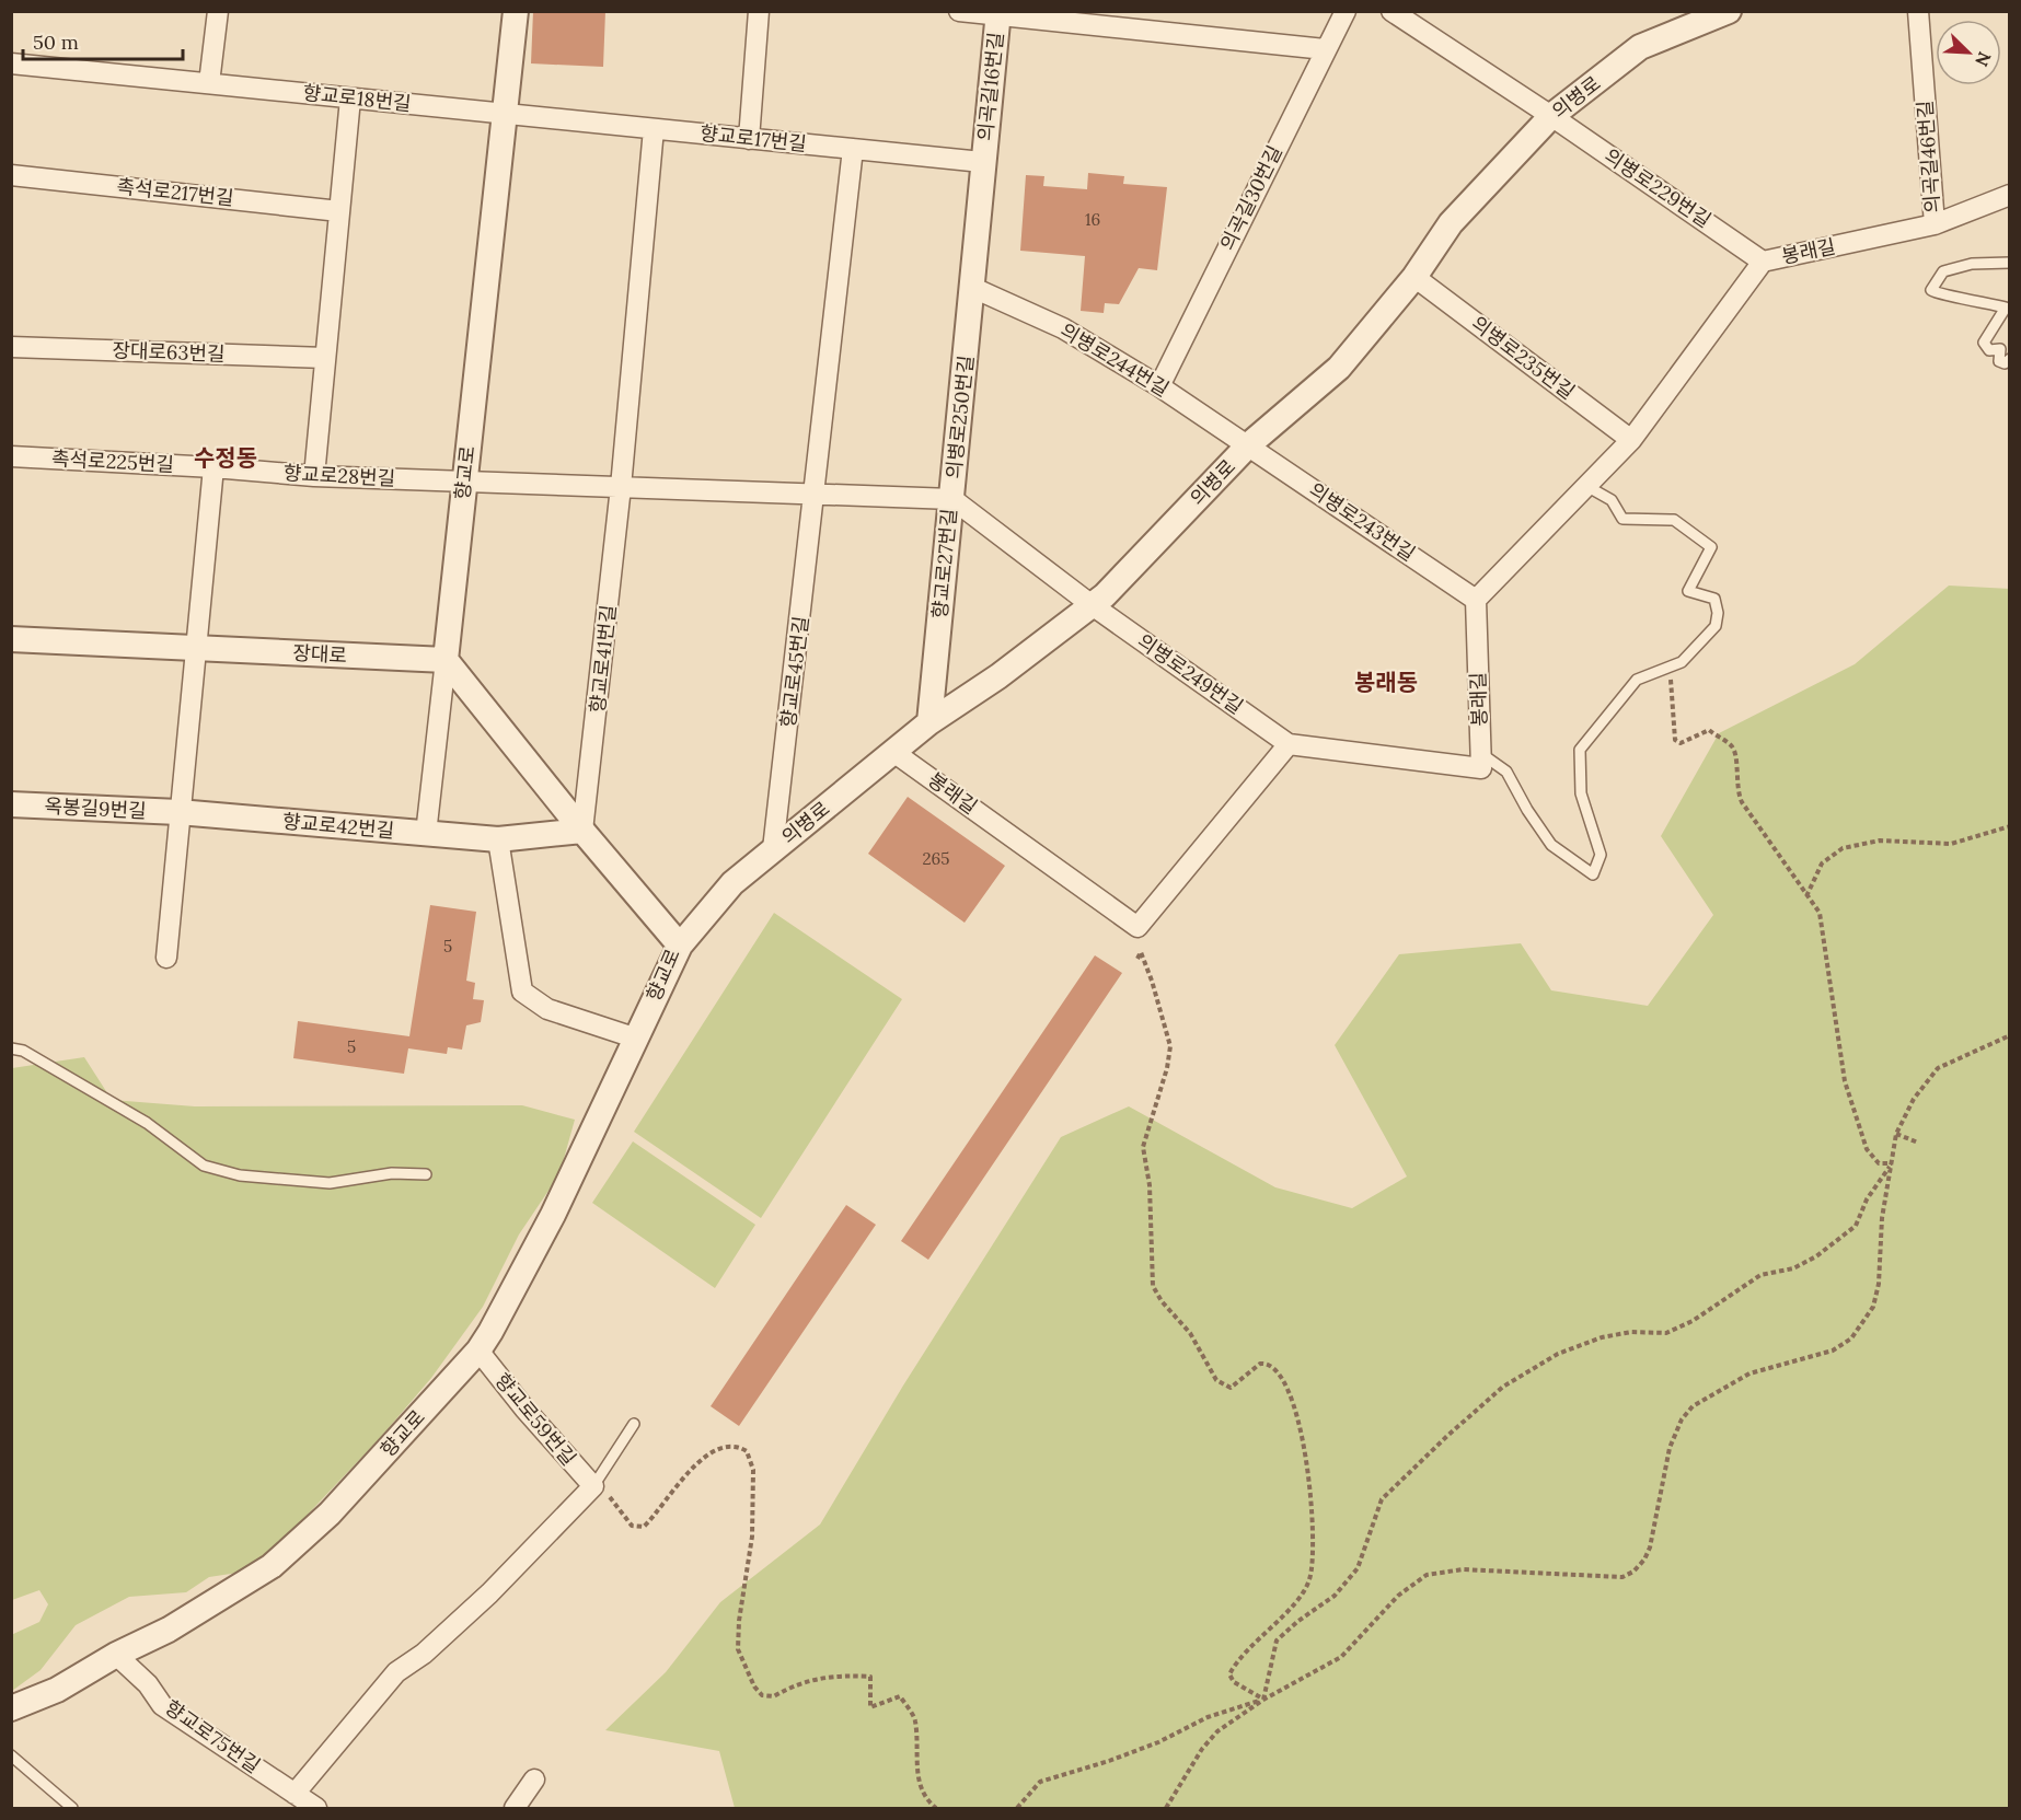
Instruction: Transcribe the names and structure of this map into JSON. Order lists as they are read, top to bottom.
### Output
{
  "streets": {
    "street": [
      "의곡길16번길",
      "의병로",
      "향교로18번길",
      "향교로17번길",
      "의곡길46번길",
      "의병로229번길",
      "촉석로217번길",
      "의곡길30번길",
      "봉래길",
      "장대로63번길",
      "의병로235번길",
      "의병로244번길",
      "의병로250번길",
      "촉석로225번길",
      "향교로",
      "향교로28번길",
      "의병로243번길",
      "향교로27번길",
      "장대로",
      "향교로41번길",
      "향교로45번길",
      "의병로249번길",
      "옥봉길9번길",
      "향교로42번길",
      "향교로59번길",
      "향교로75번길"
    ]
  },
  "crossings": [
    ["의곡길16번길", "향교로17번길"],
    ["의곡길16번길", "의병로250번길"],
    ["의병로", "의병로229번길"],
    ["의병로", "봉래길"],
    ["의병로", "의병로235번길"],
    ["의병로", "의병로244번길"],
    ["의병로", "의병로250번길"],
    ["의병로", "향교로"],
    ["의병로", "의병로243번길"],
    ["의병로", "향교로27번길"],
    ["의병로", "향교로45번길"],
    ["의병로", "의병로249번길"],
    ["향교로18번길", "향교로17번길"],
    ["향교로18번길", "향교로"],
    ["향교로17번길", "의병로250번길"],
    ["향교로17번길", "향교로"],
    ["의곡길46번길", "봉래길"],
    ["의병로229번길", "봉래길"],
    ["의곡길30번길", "의병로244번길"],
    ["봉래길", "의병로235번길"],
    ["봉래길", "의병로243번길"],
    ["봉래길", "의병로249번길"],
    ["의병로244번길", "의병로250번길"],
    ["의병로244번길", "의병로243번길"],
    ["의병로250번길", "향교로27번길"],
    ["의병로250번길", "의병로249번길"],
    ["촉석로225번길", "향교로28번길"],
    ["향교로", "향교로28번길"],
    ["향교로", "향교로27번길"],
    ["향교로", "장대로"],
    ["향교로", "향교로41번길"],
    ["향교로", "향교로42번길"],
    ["향교로", "향교로59번길"],
    ["향교로", "향교로75번길"],
    ["향교로28번길", "향교로27번길"],
    ["향교로27번길", "향교로41번길"],
    ["향교로27번길", "향교로45번길"],
    ["향교로41번길", "향교로42번길"],
    ["옥봉길9번길", "향교로42번길"]
  ],
  "districts": ["수정동", "봉래동"],
  "house_numbers": [
    "16",
    "265",
    "5",
    "5"
  ],
  "scale_bar": "50 m",
  "north": "bottom right"
}
